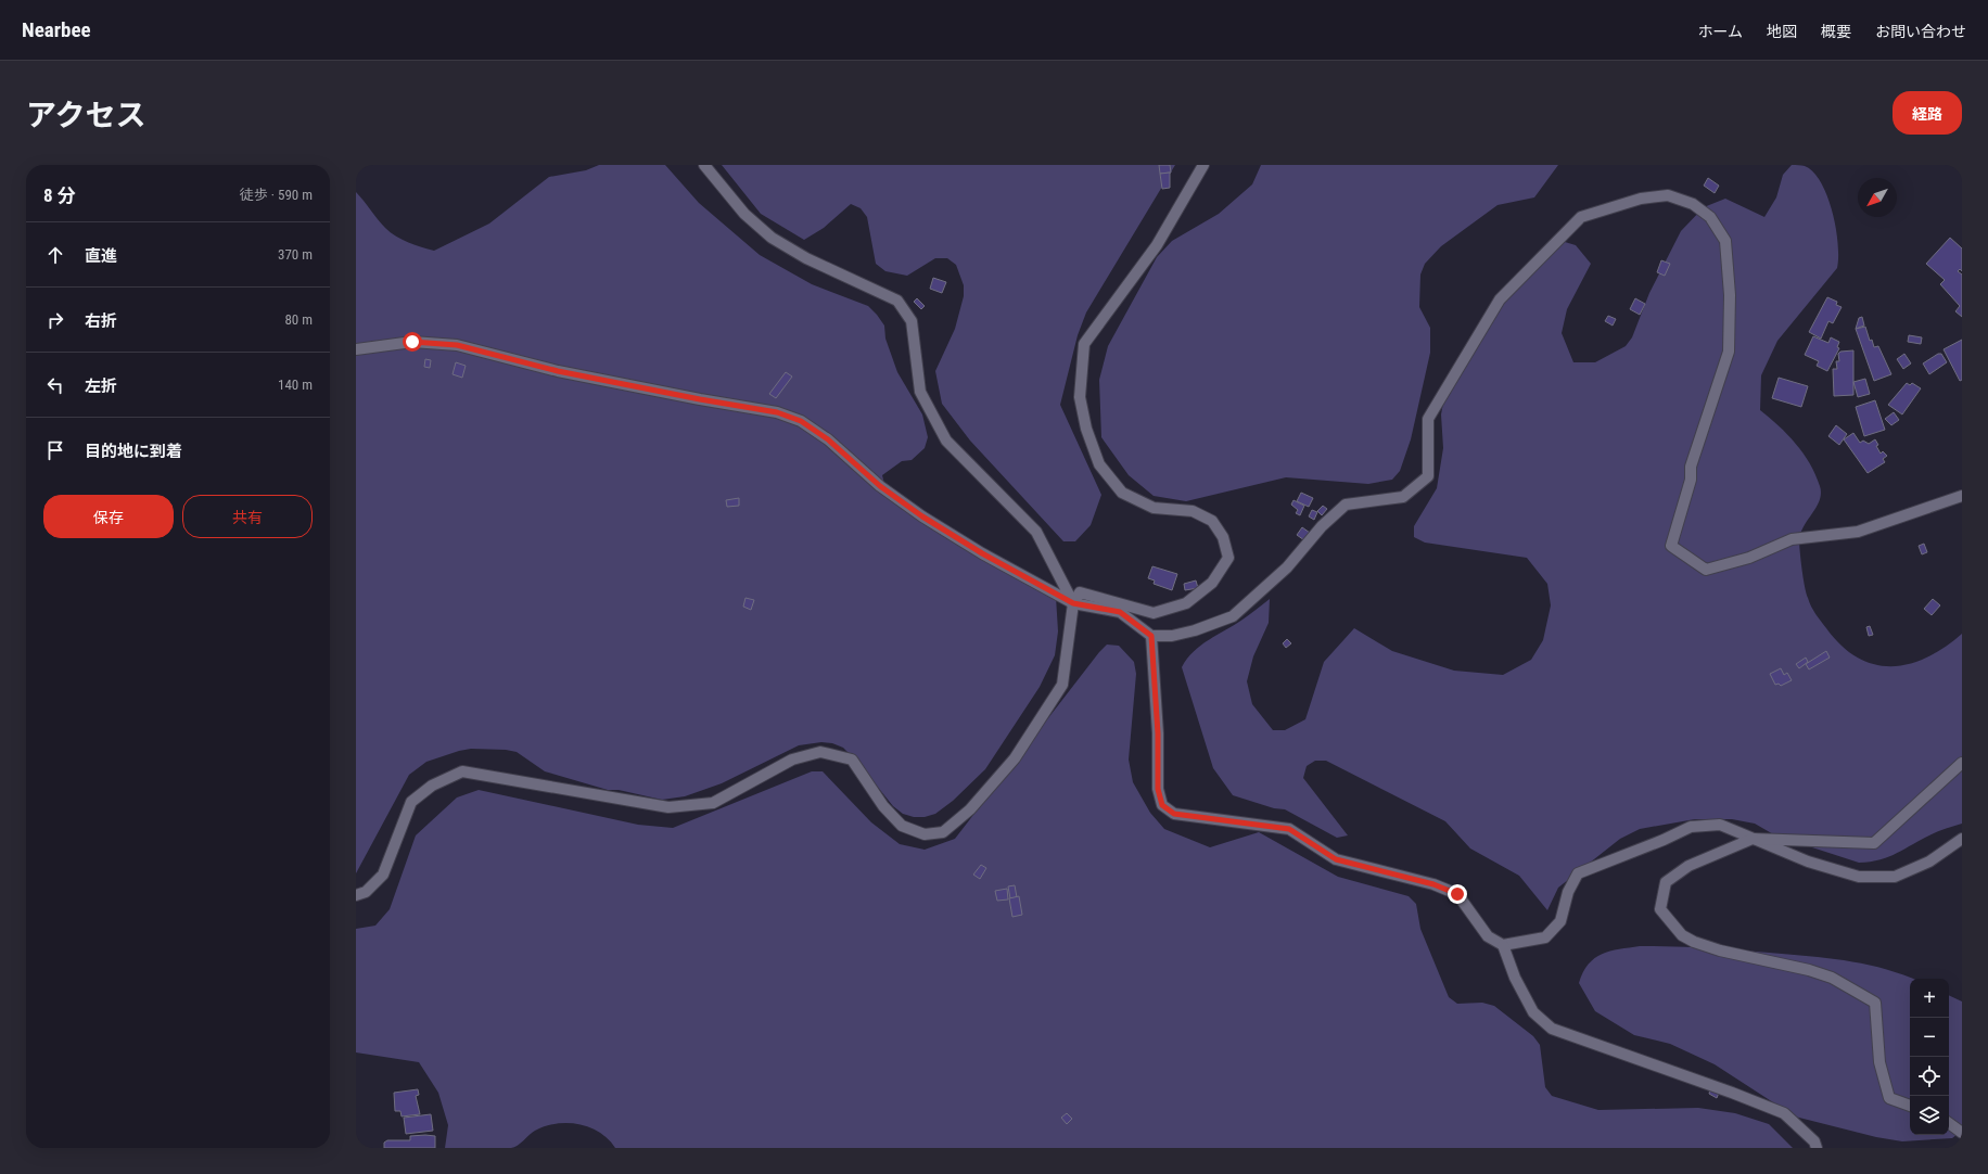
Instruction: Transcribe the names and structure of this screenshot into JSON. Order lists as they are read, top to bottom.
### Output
{
  "north": "bottom left",
  "page": {
    "header": "Nearbee",
    "nav": [
      "ホーム",
      "地図",
      "概要",
      "お問い合わせ"
    ],
    "title": "アクセス",
    "buttons": [
      "経路",
      ["保存", "共有"]
    ],
    "heading": ["8 分", "徒歩 · 590 m"],
    "list": [
      ["直進", "370 m"],
      ["右折", "80 m"],
      ["左折", "140 m"],
      "目的地に到着"
    ],
    "map_buttons": ["+", "−"]
  }
}
